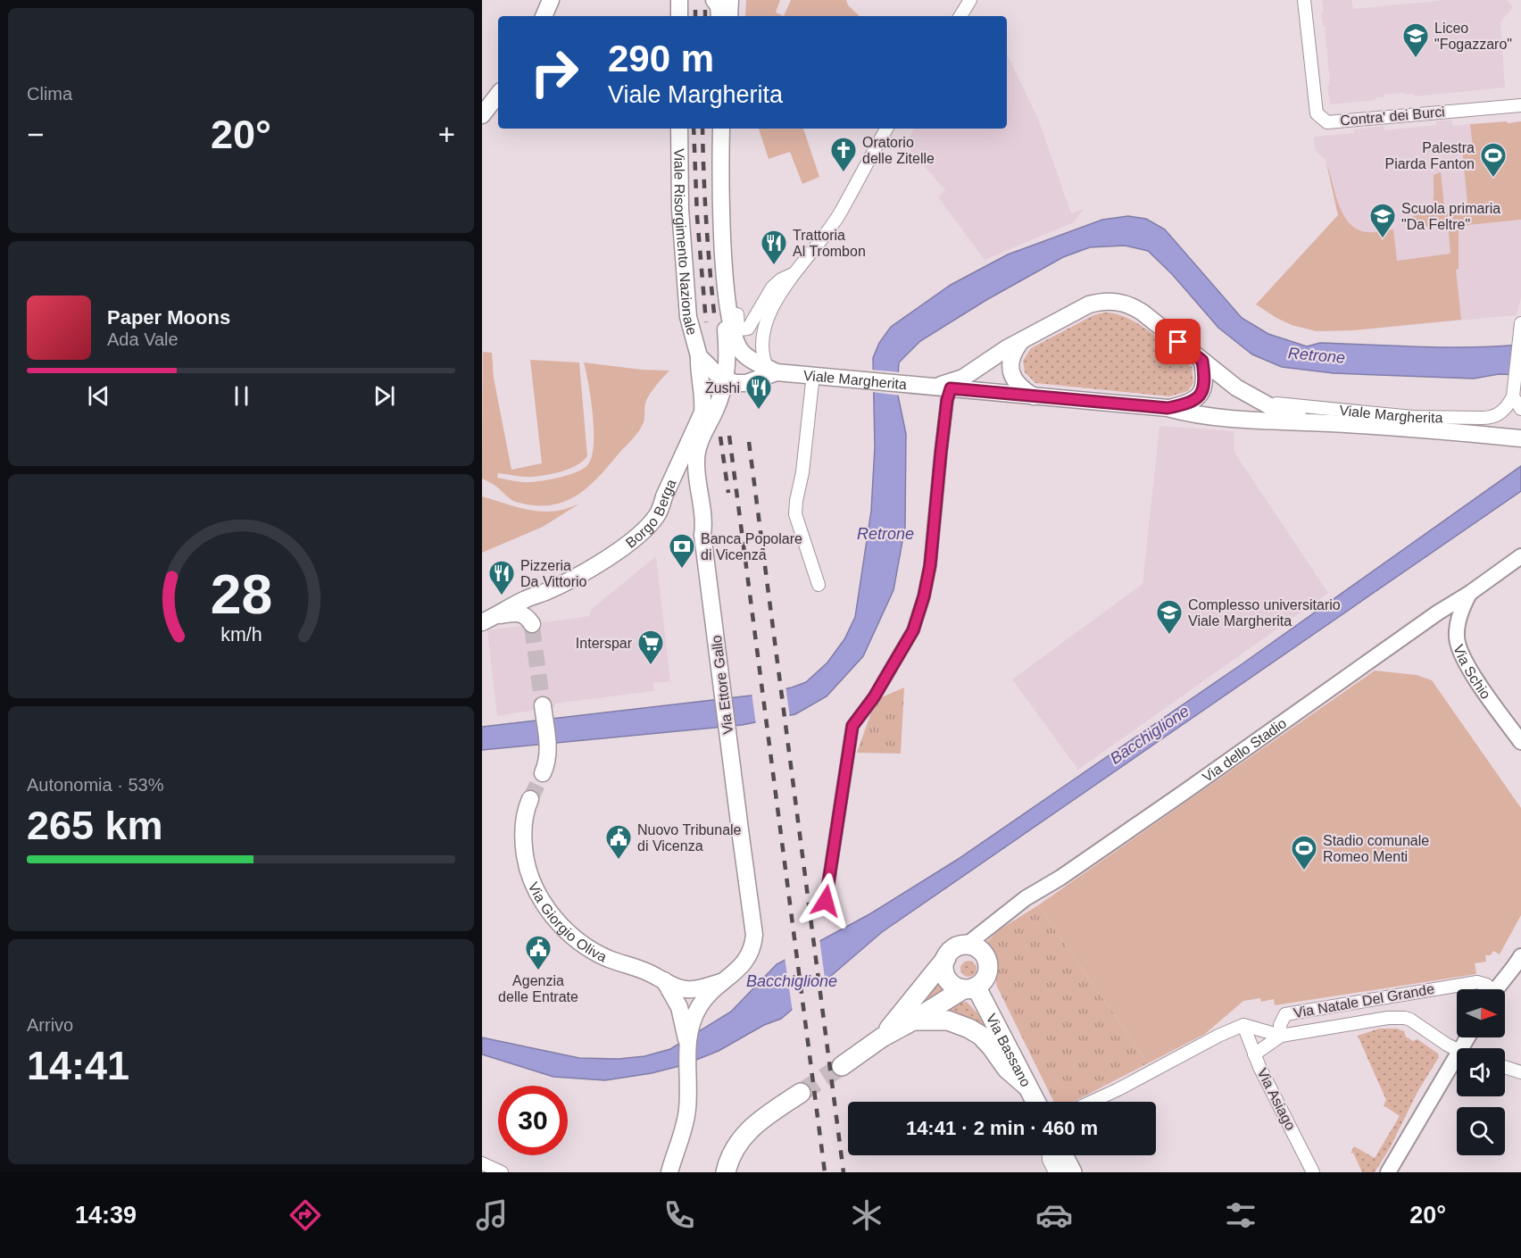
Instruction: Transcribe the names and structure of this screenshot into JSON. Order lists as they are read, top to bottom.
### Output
{
  "streets": {
    "main road": [
      "Viale Risorgimento Nazionale",
      "Viale Margherita",
      "Borgo Berga",
      "Via Ettore Gallo",
      "Via dello Stadio",
      "Via Giorgio Oliva",
      "Via Bassano"
    ],
    "street": [
      "Contra' dei Burci",
      "Via Schio",
      "Via Natale Del Grande",
      "Via Asiago"
    ]
  },
  "crossings": [
    ["Viale Risorgimento Nazionale", "Borgo Berga"],
    ["Viale Margherita", "Via Ettore Gallo"],
    ["Via Schio", "Via dello Stadio"],
    ["Via Ettore Gallo", "Via Giorgio Oliva"],
    ["Via dello Stadio", "Via Bassano"],
    ["Via Natale Del Grande", "Via Asiago"]
  ],
  "water": ["Retrone", "Bacchiglione"],
  "places": {
    "school or university": ["Liceo \"Fogazzaro\"", "Scuola primaria \"Da Feltre\"", "Complesso universitario Viale Margherita"],
    "church": ["Oratorio delle Zitelle"],
    "sports": ["Palestra Piarda Fanton", "Stadio comunale Romeo Menti"],
    "restaurant": ["Trattoria Al Trombon", "Zushi", "Pizzeria Da Vittorio"],
    "bank": ["Banca Popolare di Vicenza"],
    "supermarket": ["Interspar"],
    "public building": ["Nuovo Tribunale di Vicenza", "Agenzia delle Entrate"]
  },
  "north": "right",
  "page": {
    "tile": [
      "Clima",
      ["Autonomia · 53%", "265 km"],
      ["Arrivo", "14:41"]
    ],
    "turn": ["290 m", "Viale Margherita"],
    "heat": ["−", "20°", "+"],
    "song": ["Paper Moons", "Ada Vale"],
    "limit": "30",
    "trip": "14:41 · 2 min · 460 m",
    "tabs": ["14:39", "20°"],
    "gauge": ["28", "km/h"]
  }
}
